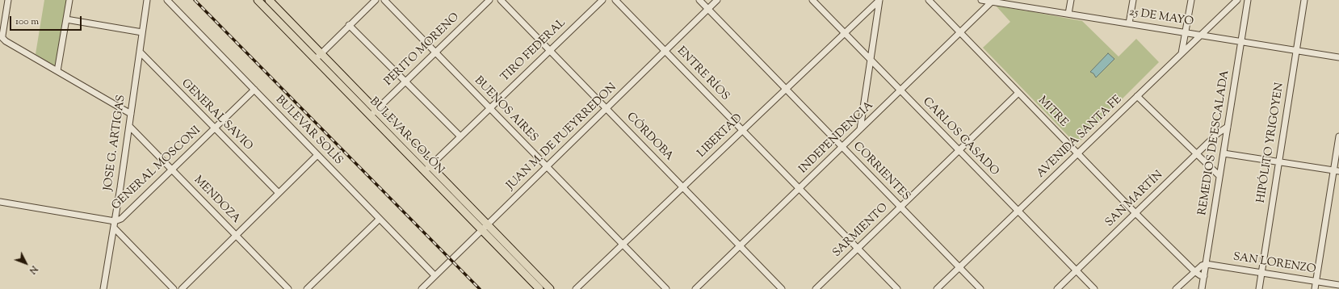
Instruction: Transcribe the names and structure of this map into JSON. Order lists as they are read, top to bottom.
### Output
{
  "streets": {
    "main road": ["BULEVAR COLÓN"],
    "street": [
      "25 DE MAYO",
      "PERITO MORENO",
      "TIRO FEDERAL",
      "ENTRE RÍOS",
      "BUENOS AIRES",
      "MITRE",
      "GENERAL SAVIO",
      "BULEVAR SOLÍS",
      "LIBERTAD",
      "JUAN M. DE PUEYRREDON",
      "CÓRDOBA",
      "CARLOS CASADO",
      "AVENIDA SANTA FE",
      "INDEPENDENCIA",
      "JOSE G. ARTIGAS",
      "REMEDIOS DE ESCALADA",
      "HIPÓLITO YRIGOYEN",
      "GENERAL MOSCONI",
      "CORRIENTES",
      "SAN MARTÍN",
      "MENDOZA",
      "SARMIENTO",
      "SAN LORENZO"
    ]
  },
  "crossings": [
    ["25 DE MAYO", "AVENIDA SANTA FE"],
    ["25 DE MAYO", "INDEPENDENCIA"],
    ["25 DE MAYO", "REMEDIOS DE ESCALADA"],
    ["25 DE MAYO", "HIPÓLITO YRIGOYEN"],
    ["PERITO MORENO", "BUENOS AIRES"],
    ["PERITO MORENO", "BULEVAR COLÓN"],
    ["TIRO FEDERAL", "BUENOS AIRES"],
    ["TIRO FEDERAL", "BULEVAR COLÓN"],
    ["TIRO FEDERAL", "CÓRDOBA"],
    ["ENTRE RÍOS", "LIBERTAD"],
    ["ENTRE RÍOS", "JUAN M. DE PUEYRREDON"],
    ["ENTRE RÍOS", "INDEPENDENCIA"],
    ["ENTRE RÍOS", "SARMIENTO"],
    ["BUENOS AIRES", "LIBERTAD"],
    ["BUENOS AIRES", "JUAN M. DE PUEYRREDON"],
    ["MITRE", "AVENIDA SANTA FE"],
    ["MITRE", "INDEPENDENCIA"],
    ["MITRE", "REMEDIOS DE ESCALADA"],
    ["MITRE", "SAN MARTÍN"],
    ["MITRE", "SARMIENTO"],
    ["GENERAL SAVIO", "JOSE G. ARTIGAS"],
    ["GENERAL SAVIO", "GENERAL MOSCONI"],
    ["BULEVAR SOLÍS", "JUAN M. DE PUEYRREDON"],
    ["BULEVAR SOLÍS", "GENERAL MOSCONI"],
    ["BULEVAR COLÓN", "JUAN M. DE PUEYRREDON"],
    ["LIBERTAD", "CÓRDOBA"],
    ["LIBERTAD", "CARLOS CASADO"],
    ["LIBERTAD", "CORRIENTES"],
    ["JUAN M. DE PUEYRREDON", "CÓRDOBA"],
    ["JUAN M. DE PUEYRREDON", "CORRIENTES"],
    ["CÓRDOBA", "INDEPENDENCIA"],
    ["CARLOS CASADO", "AVENIDA SANTA FE"],
    ["CARLOS CASADO", "INDEPENDENCIA"],
    ["CARLOS CASADO", "SAN MARTÍN"],
    ["CARLOS CASADO", "SARMIENTO"],
    ["AVENIDA SANTA FE", "CORRIENTES"],
    ["INDEPENDENCIA", "CORRIENTES"],
    ["JOSE G. ARTIGAS", "GENERAL MOSCONI"],
    ["JOSE G. ARTIGAS", "MENDOZA"],
    ["REMEDIOS DE ESCALADA", "SAN MARTÍN"],
    ["REMEDIOS DE ESCALADA", "SAN LORENZO"],
    ["HIPÓLITO YRIGOYEN", "SAN LORENZO"],
    ["GENERAL MOSCONI", "MENDOZA"],
    ["CORRIENTES", "SARMIENTO"]
  ],
  "scale_bar": "100 m",
  "north": "bottom right"
}
